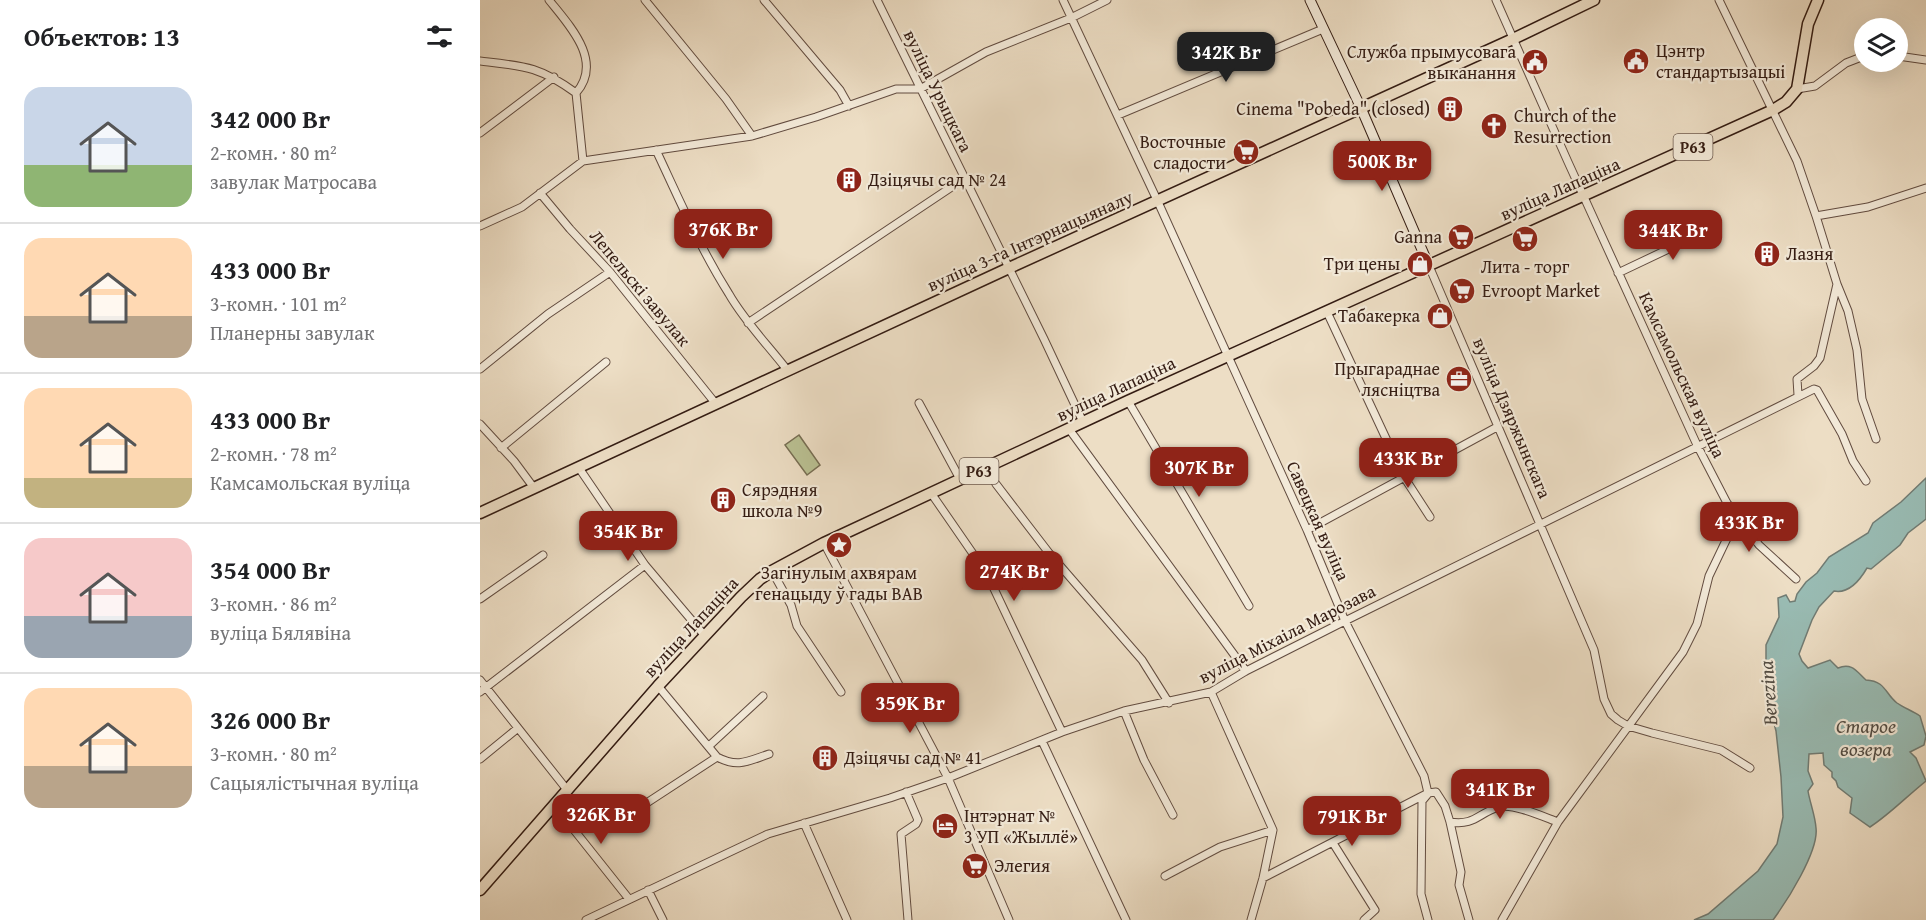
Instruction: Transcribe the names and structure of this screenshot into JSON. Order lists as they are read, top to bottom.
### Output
{
  "streets": {
    "main road": ["Р63", "вуліца Лапаціна", "вуліца 3-га Інтэрнацыяналу"],
    "street": [
      "вуліца Урыцкага",
      "Лепельскі завулак",
      "Камсамольская вуліца",
      "вуліца Дзяржынскага",
      "Савецкая вуліца",
      "вуліца Міхаіла Марозава"
    ]
  },
  "crossings": [
    ["вуліца Урыцкага", "вуліца Лапаціна"],
    ["вуліца Урыцкага", "вуліца 3-га Інтэрнацыяналу"],
    ["вуліца Лапаціна", "Камсамольская вуліца"],
    ["вуліца Лапаціна", "вуліца Дзяржынскага"],
    ["вуліца Лапаціна", "Савецкая вуліца"],
    ["вуліца 3-га Інтэрнацыяналу", "Лепельскі завулак"],
    ["вуліца 3-га Інтэрнацыяналу", "Камсамольская вуліца"],
    ["вуліца 3-га Інтэрнацыяналу", "вуліца Дзяржынскага"],
    ["вуліца 3-га Інтэрнацыяналу", "Савецкая вуліца"],
    ["Камсамольская вуліца", "вуліца Міхаіла Марозава"],
    ["вуліца Дзяржынскага", "вуліца Міхаіла Марозава"],
    ["Савецкая вуліца", "вуліца Міхаіла Марозава"]
  ],
  "water": ["Berezina", "Старое возера"],
  "places": {
    "public building": ["Цэнтр стандартызацыі", "Служба прымусовага выканання"],
    "building": [
      "Cinema \"Pobeda\" (closed)",
      "Дзіцячы сад № 24",
      "Лазня",
      "Сярэдняя школа №9",
      "Дзіцячы сад № 41"
    ],
    "church": ["Church of the Resurrection"],
    "supermarket": [
      "Восточные сладости",
      "Ganna",
      "Лита - торг",
      "Evroopt Market",
      "Элегия"
    ],
    "shop": ["Три цены", "Табакерка"],
    "office": ["Прыгараднае лясніцтва"],
    "place": ["Загінулым ахвярам генацыду ў гады ВАВ"],
    "hotel": ["Інтэрнат № 3 УП «Жыллё»"]
  },
  "page": {
    "heading": "Объектов: 13",
    "price": [
      "342K Br",
      "500K Br",
      "376K Br",
      "344K Br",
      "433K Br",
      "307K Br",
      "433K Br",
      "354K Br",
      "274K Br",
      "359K Br",
      "341K Br",
      "326K Br",
      "791K Br"
    ],
    "list": [
      {
        "name": "342 000 Br",
        "note": "2-комн. · 80 m² · завулак Матросава"
      },
      {
        "name": "433 000 Br",
        "note": "3-комн. · 101 m² · Планерны завулак"
      },
      {
        "name": "433 000 Br",
        "note": "2-комн. · 78 m² · Камсамольская вуліца"
      },
      {
        "name": "354 000 Br",
        "note": "3-комн. · 86 m² · вуліца Бялявіна"
      },
      {
        "name": "326 000 Br",
        "note": "3-комн. · 80 m² · Сацыялістычная вуліца"
      }
    ]
  }
}
